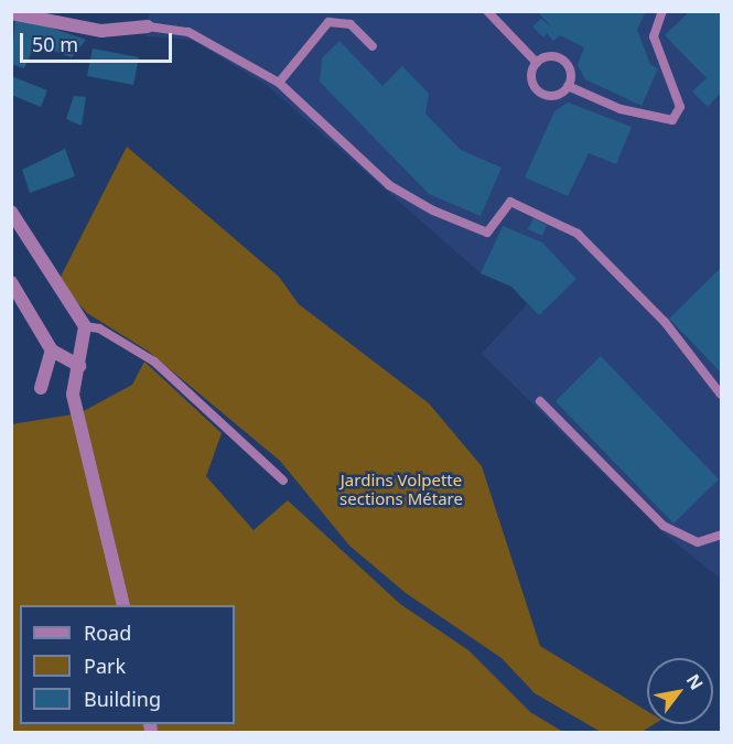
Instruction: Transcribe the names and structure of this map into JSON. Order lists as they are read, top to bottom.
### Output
{
  "parks": ["Jardins Volpette sections Métare"],
  "legend": ["Road", "Park", "Building"],
  "scale_bar": "50 m",
  "north": "top right"
}
